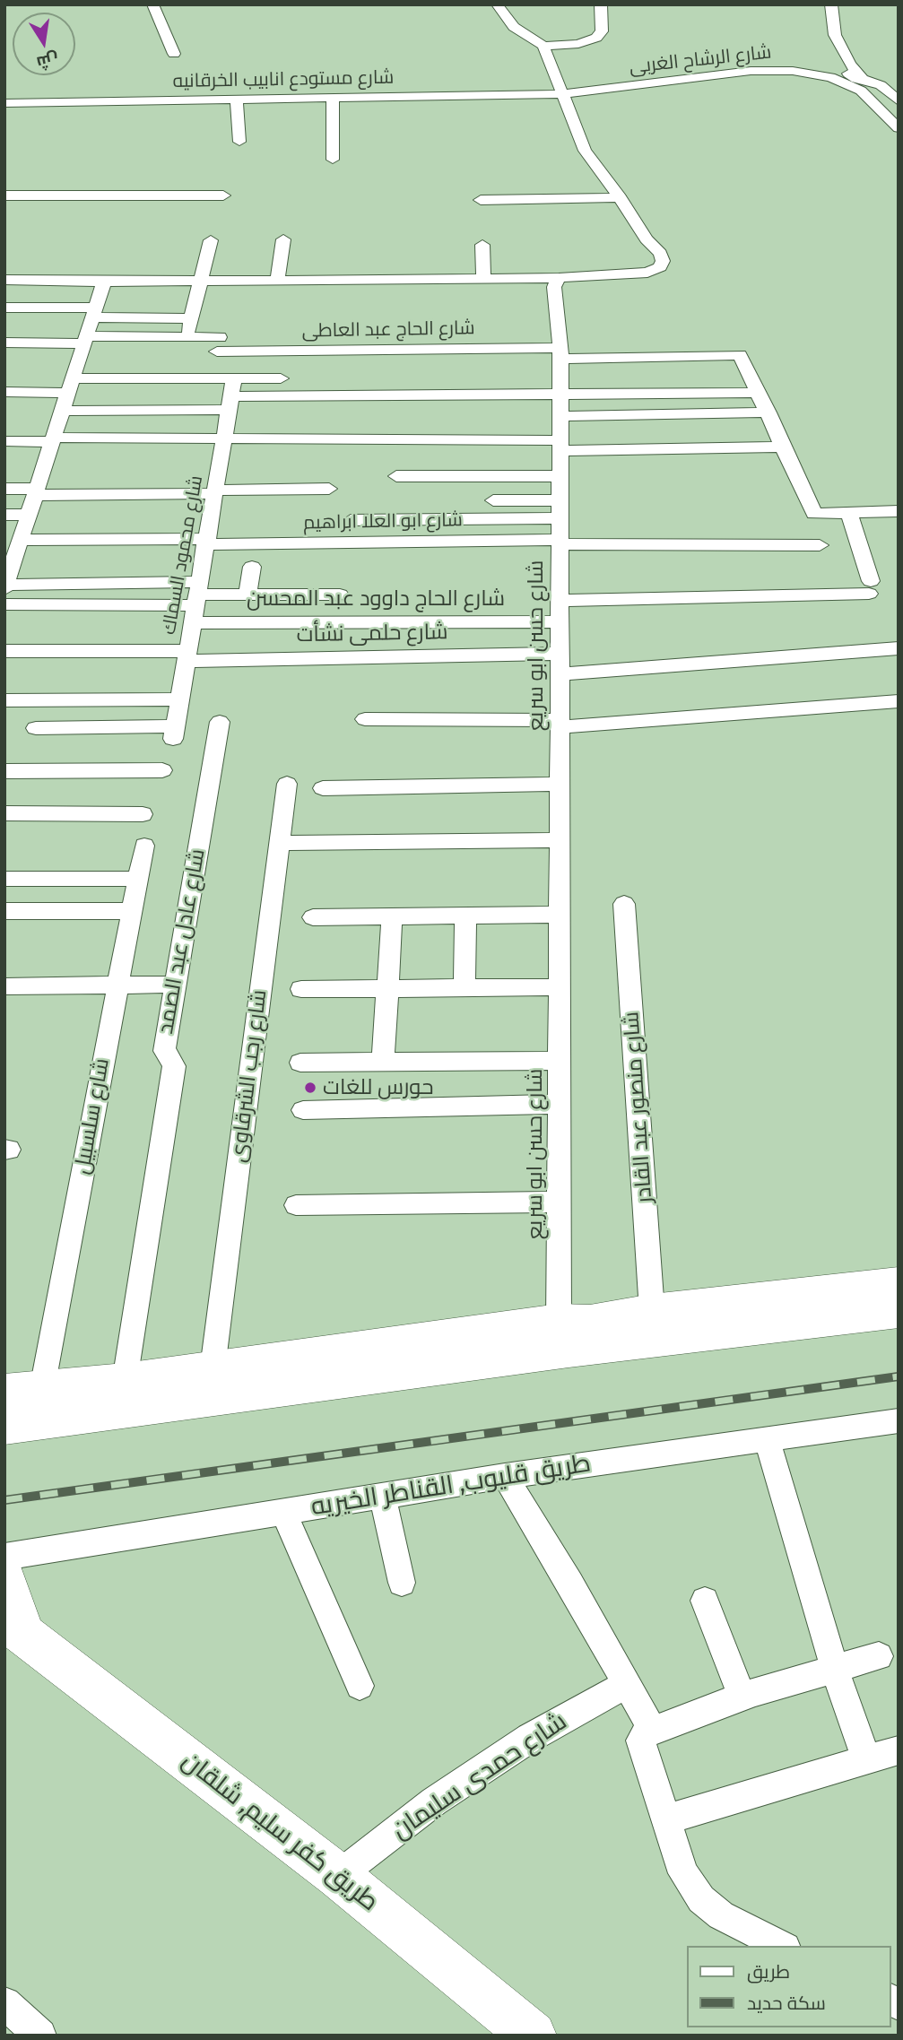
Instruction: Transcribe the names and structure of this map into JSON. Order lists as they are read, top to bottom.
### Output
{
  "streets": {
    "main road": ["طريق كفر سليم, شلقان"],
    "street": [
      "شارع الرشاح الغربى",
      "شارع مستودع انابيب الخرقانيه",
      "شارع الحاج عبد العاطى",
      "شارع ابو العلا ابراهيم",
      "شارع محمود السماك",
      "شارع الحاج داوود عبد المحسن",
      "شارع حلمى نشأت",
      "شارع حسن ابو سريع",
      "شارع عادل عبد الصمد",
      "شارع رجب الشرقاوى",
      "شارع منصور عبد القادر",
      "شارع سلسبيل",
      "طريق قليوب, القناطر الخيريه",
      "شارع حمدى سليمان"
    ]
  },
  "crossings": [
    ["شارع الرشاح الغربى", "شارع مستودع انابيب الخرقانيه"],
    ["شارع الحاج عبد العاطى", "شارع حسن ابو سريع"],
    ["شارع ابو العلا ابراهيم", "شارع محمود السماك"],
    ["شارع ابو العلا ابراهيم", "شارع حسن ابو سريع"],
    ["شارع محمود السماك", "شارع الحاج داوود عبد المحسن"],
    ["شارع محمود السماك", "شارع حلمى نشأت"],
    ["شارع الحاج داوود عبد المحسن", "شارع حسن ابو سريع"],
    ["شارع حلمى نشأت", "شارع حسن ابو سريع"],
    ["شارع حمدى سليمان", "طريق كفر سليم, شلقان"]
  ],
  "places": ["حورس للغات"],
  "legend": ["طريق", "سكة حديد"],
  "north": "bottom"
}
